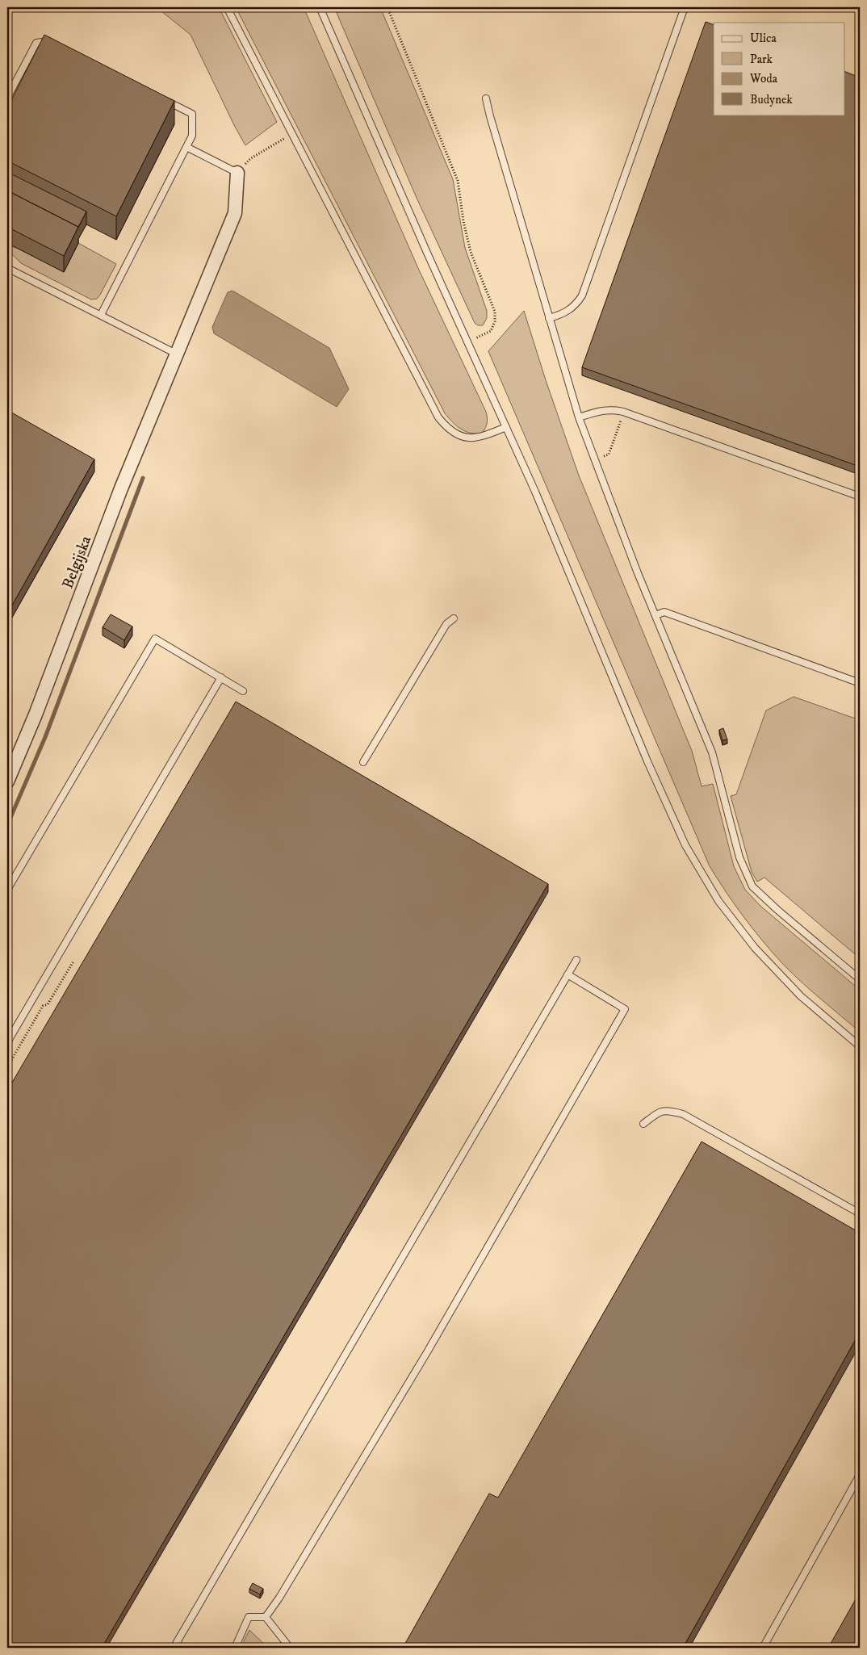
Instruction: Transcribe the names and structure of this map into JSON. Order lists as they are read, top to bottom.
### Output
{
  "streets": {
    "street": ["Belgijska"]
  },
  "legend": [
    "Ulica",
    "Park",
    "Woda",
    "Budynek"
  ]
}
